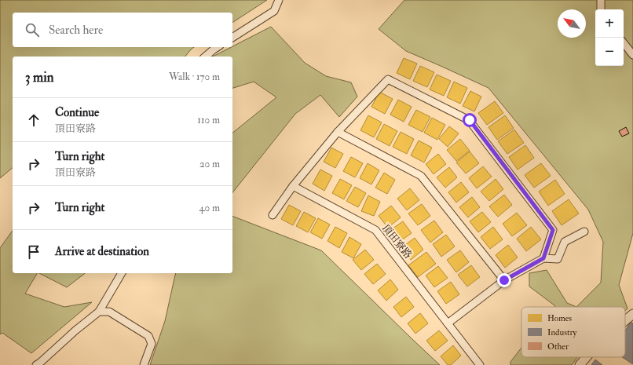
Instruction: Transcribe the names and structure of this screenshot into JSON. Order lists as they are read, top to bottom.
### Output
{
  "streets": {
    "street": ["頂田寮路"]
  },
  "legend": ["Homes", "Industry", "Other"],
  "north": "top left",
  "page": {
    "map_buttons": ["+", "−"],
    "search": "Search here",
    "heading": ["3 min", "Walk · 170 m"],
    "list": [
      ["Continue", "頂田寮路", "110 m"],
      ["Turn right", "頂田寮路", "20 m"],
      ["Turn right", "40 m"],
      "Arrive at destination"
    ]
  }
}
